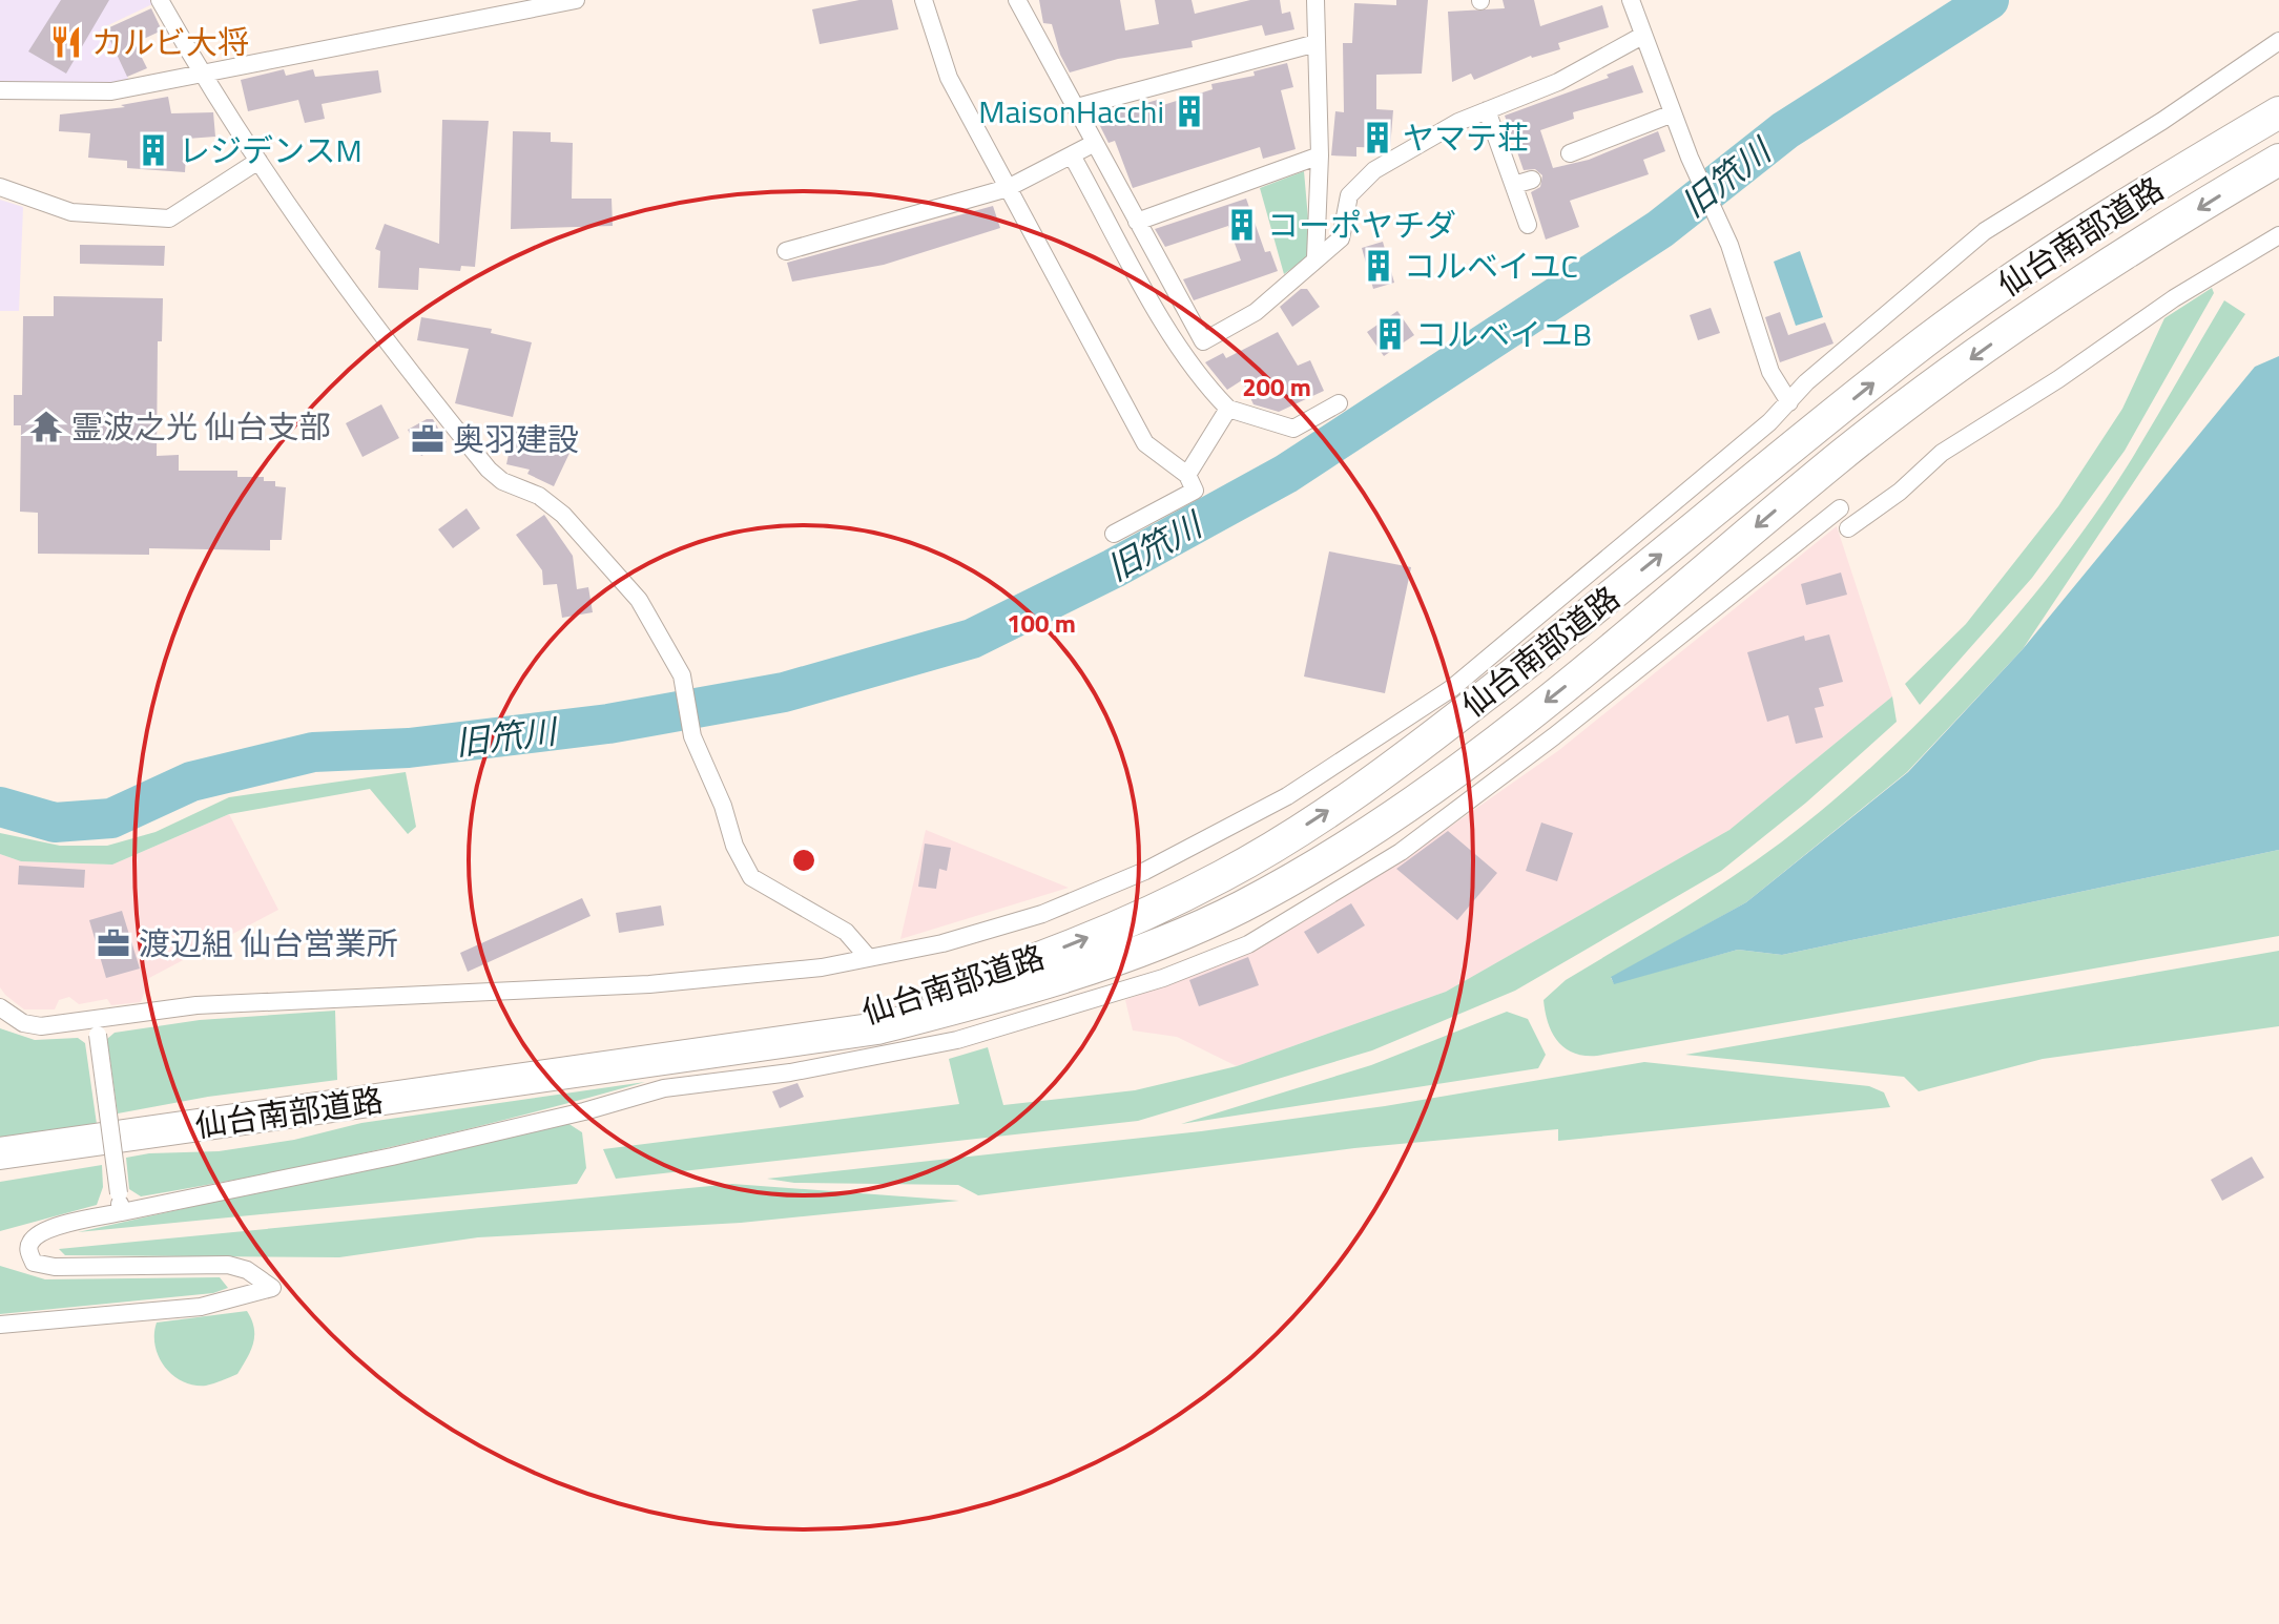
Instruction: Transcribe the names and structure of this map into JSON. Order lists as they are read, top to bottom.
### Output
{
  "streets": {
    "highway": ["仙台南部道路"]
  },
  "water": ["旧笊川"],
  "places": {
    "restaurant": ["カルビ大将"],
    "building": [
      "MaisonHacchi",
      "ヤマテ荘",
      "レジデンスM",
      "コーポヤチダ",
      "コルベイユC",
      "コルベイユB"
    ],
    "temple": ["霊波之光 仙台支部"],
    "office": ["奥羽建設", "渡辺組 仙台営業所"]
  },
  "rings": ["200 m", "100 m"]
}
